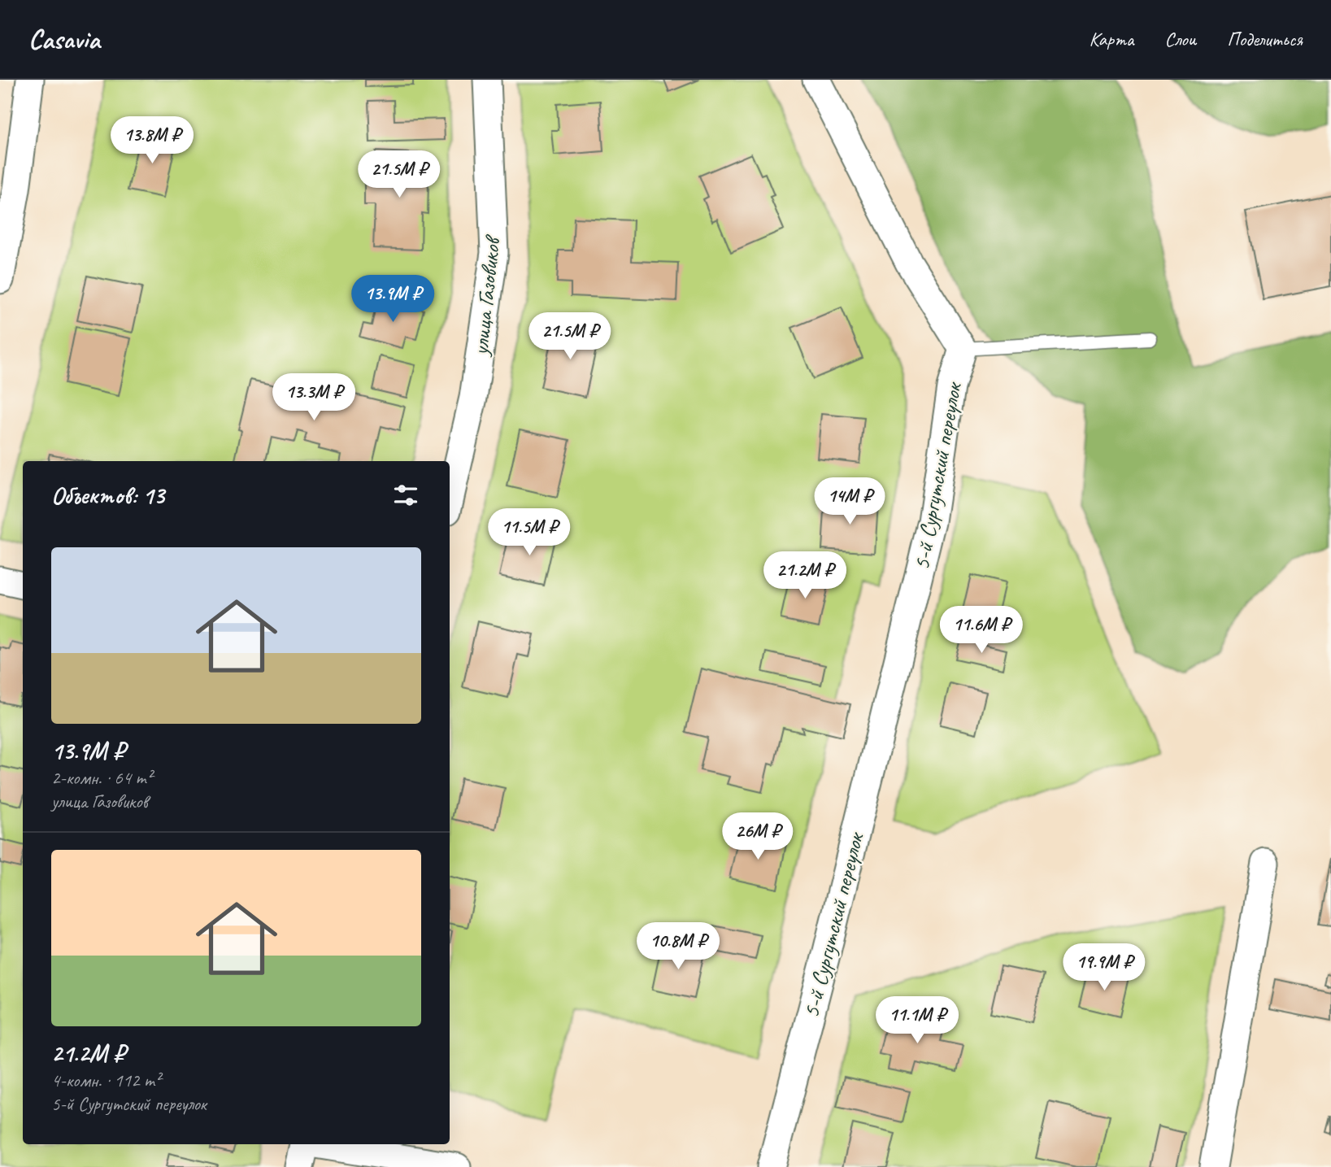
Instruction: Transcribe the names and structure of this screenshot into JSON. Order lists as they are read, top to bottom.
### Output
{
  "streets": {
    "street": ["улица Газовиков", "5-й Сургутский переулок"]
  },
  "page": {
    "header": "Casavia",
    "nav": ["Карта", "Слои", "Поделиться"],
    "price": [
      "13.8M ₽",
      "21.5M ₽",
      "13.9M ₽",
      "21.5M ₽",
      "13.3M ₽",
      "14M ₽",
      "11.5M ₽",
      "21.2M ₽",
      "11.6M ₽",
      "26M ₽",
      "10.8M ₽",
      "19.9M ₽",
      "11.1M ₽"
    ],
    "heading": "Объектов: 13",
    "list": [
      {
        "name": "13.9M ₽",
        "note": "2-комн. · 64 m² · улица Газовиков"
      },
      {
        "name": "21.2M ₽",
        "note": "4-комн. · 112 m² · 5-й Сургутский переулок"
      }
    ]
  }
}
